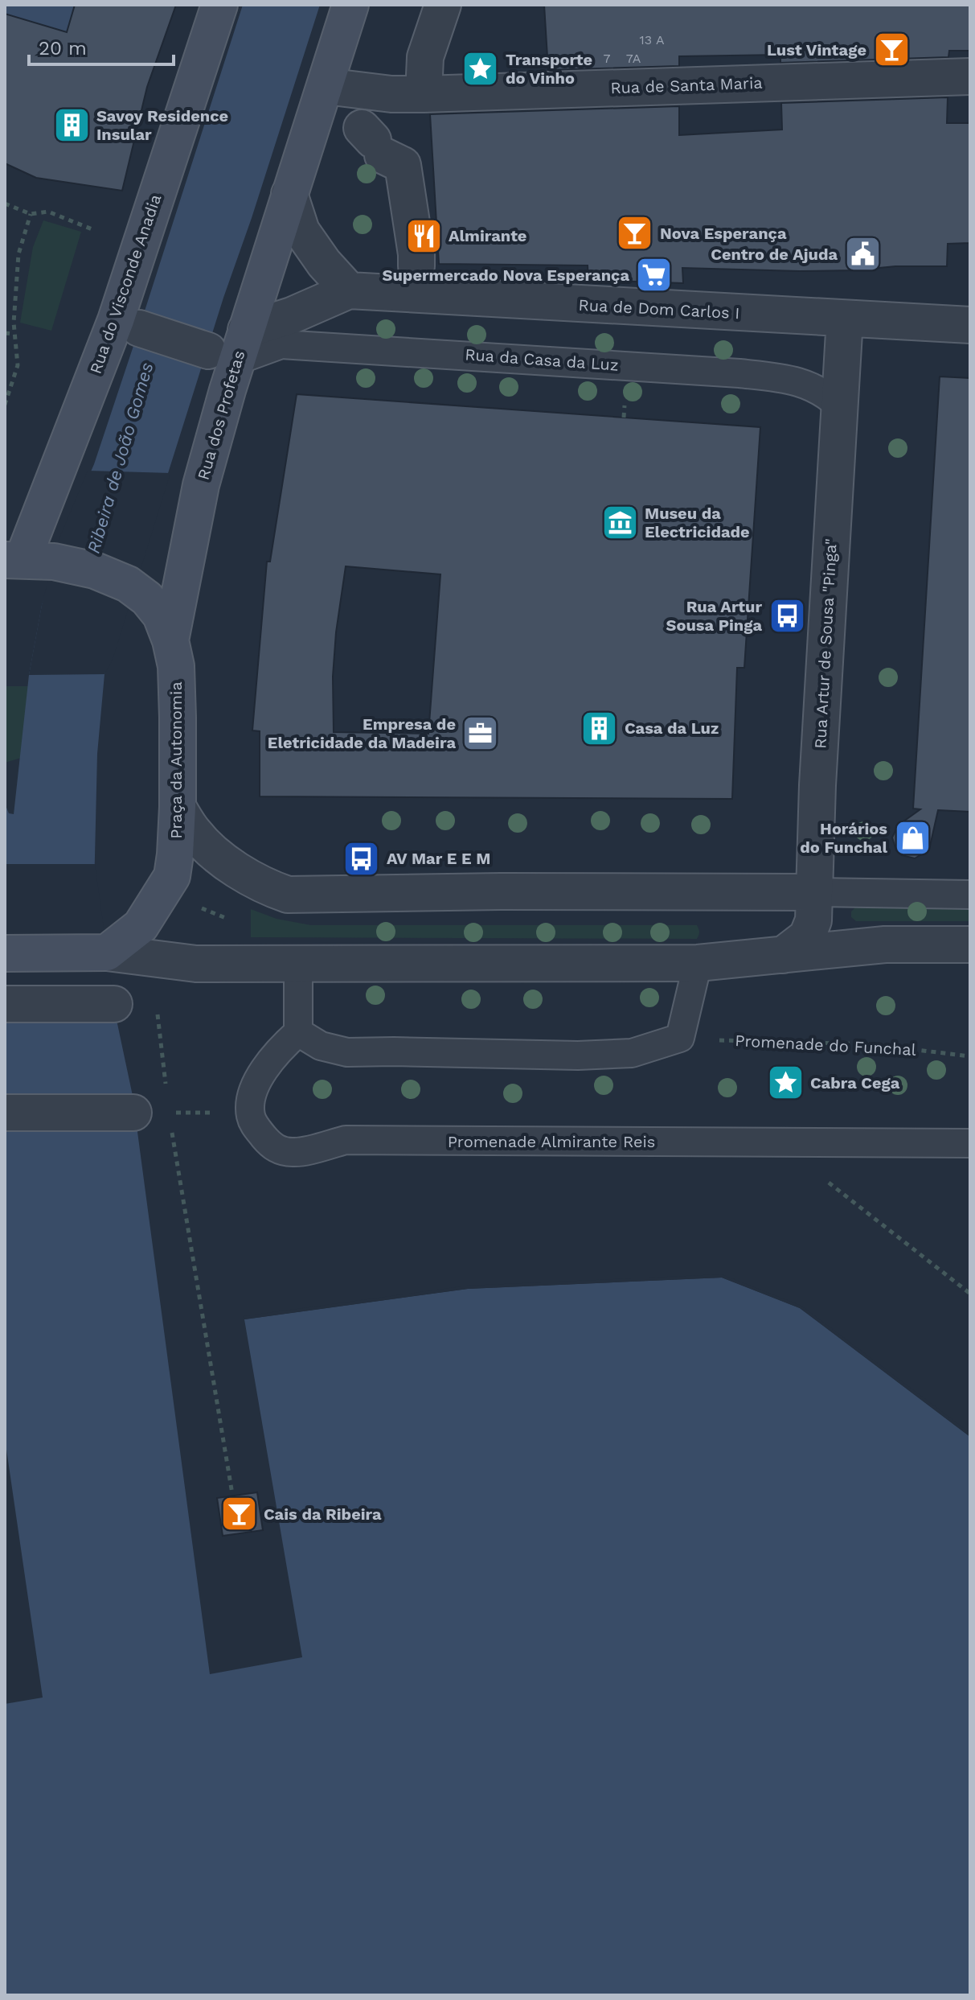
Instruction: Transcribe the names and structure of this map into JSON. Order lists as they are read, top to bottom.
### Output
{
  "streets": {
    "main road": ["Rua do Visconde Anadia", "Rua dos Profetas", "Praça da Autonomia"],
    "street": ["Rua de Santa Maria", "Rua de Dom Carlos I", "Rua Artur de Sousa \"Pinga\""],
    "lane": ["Rua da Casa da Luz", "Promenade Almirante Reis"],
    "path": ["Promenade do Funchal"]
  },
  "crossings": [
    ["Rua de Santa Maria", "Rua dos Profetas"],
    ["Rua do Visconde Anadia", "Praça da Autonomia"],
    ["Rua de Dom Carlos I", "Rua da Casa da Luz"],
    ["Rua de Dom Carlos I", "Rua dos Profetas"],
    ["Rua de Dom Carlos I", "Rua Artur de Sousa \"Pinga\""],
    ["Rua da Casa da Luz", "Rua dos Profetas"],
    ["Rua da Casa da Luz", "Rua Artur de Sousa \"Pinga\""],
    ["Rua dos Profetas", "Praça da Autonomia"]
  ],
  "water": ["Ribeira de João Gomes"],
  "places": {
    "bar": ["Lust Vintage", "Nova Esperança", "Cais da Ribeira"],
    "place": ["Transporte do Vinho", "Cabra Cega"],
    "building": ["Savoy Residence Insular", "Casa da Luz"],
    "restaurant": ["Almirante"],
    "public building": ["Centro de Ajuda"],
    "supermarket": ["Supermercado Nova Esperança"],
    "museum": ["Museu da Electricidade"],
    "bus stop": ["Rua Artur Sousa Pinga", "AV Mar E E M"],
    "office": ["Empresa de Eletricidade da Madeira"],
    "shop": ["Horários do Funchal"]
  },
  "house_numbers": ["13 A", "7", "7A"],
  "scale_bar": "20 m"
}
